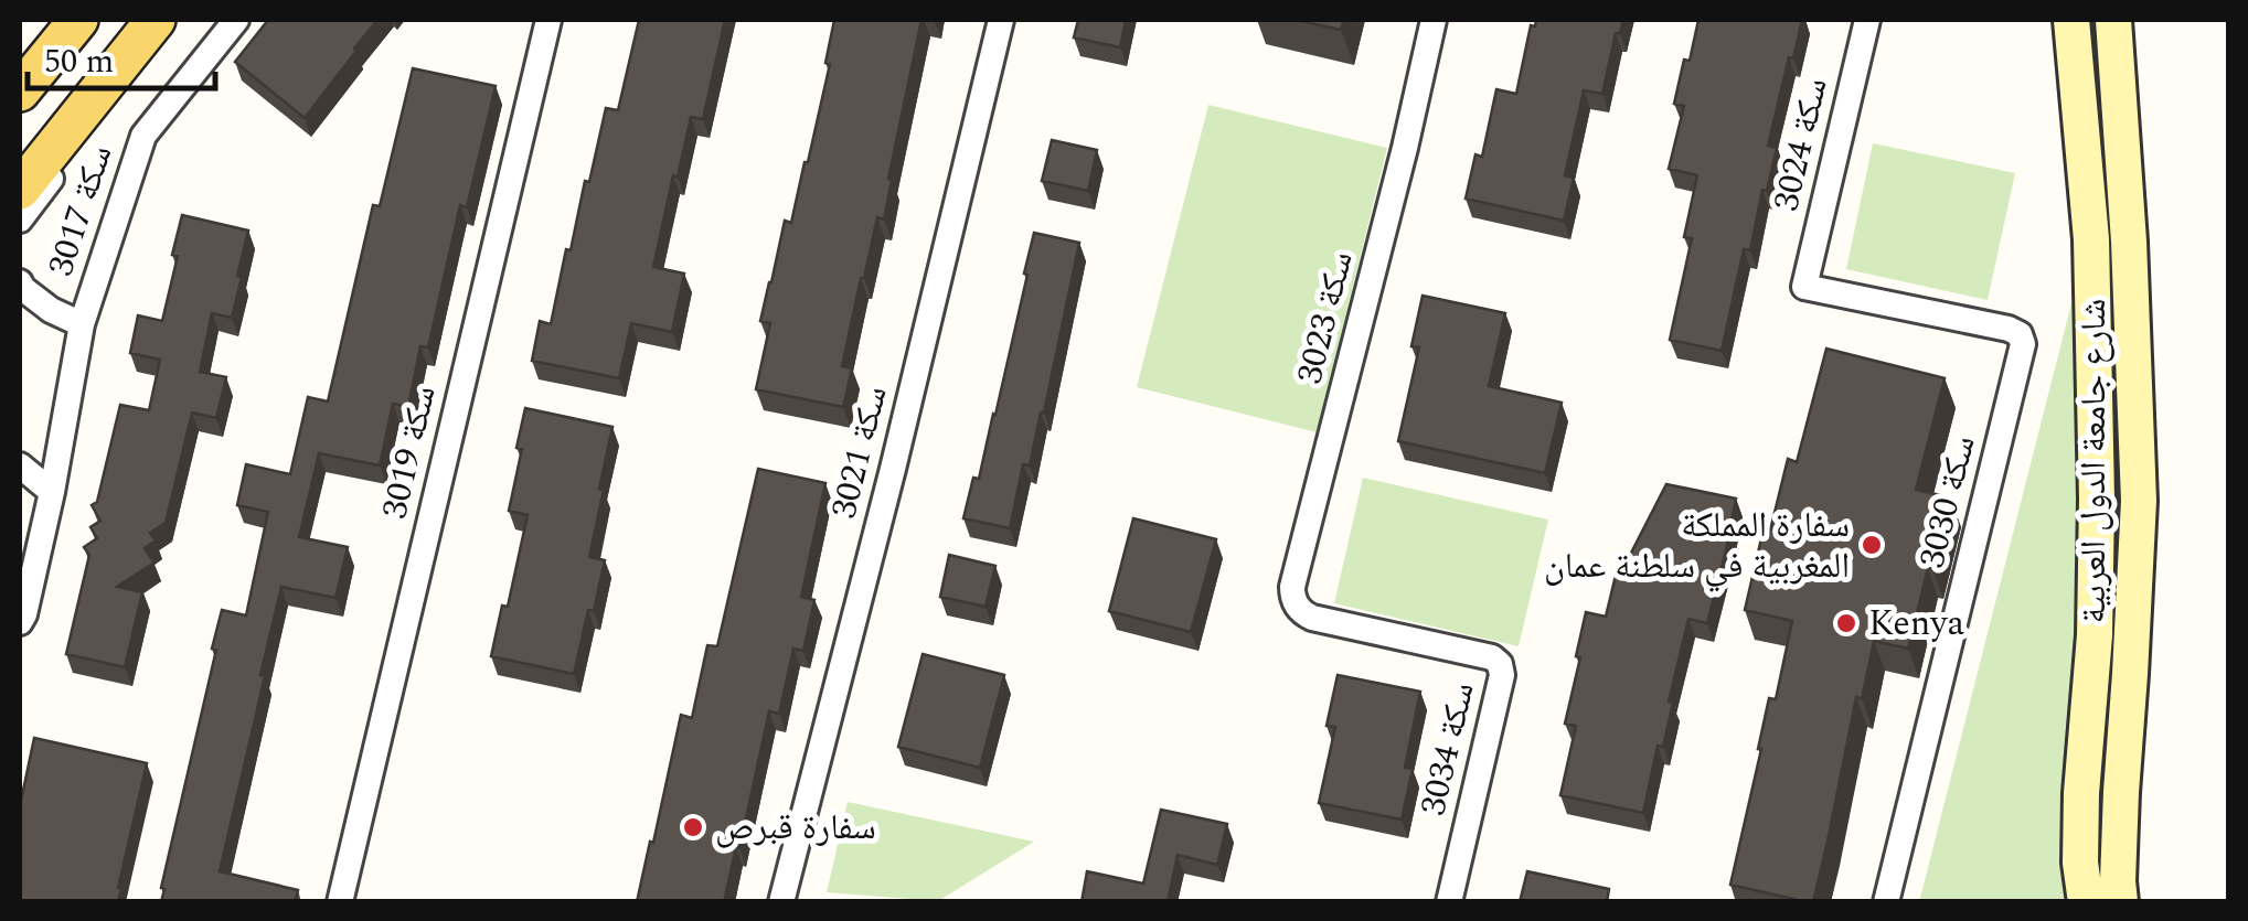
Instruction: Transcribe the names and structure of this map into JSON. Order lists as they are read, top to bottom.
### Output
{
  "streets": {
    "main road": ["شارع جامعة الدول العربية"],
    "street": [
      "سكة 3024",
      "سكة 3017",
      "سكة 3023",
      "سكة 3019",
      "سكة 3021",
      "سكة 3030",
      "سكة 3034"
    ]
  },
  "crossings": [
    ["سكة 3024", "سكة 3030"],
    ["سكة 3023", "سكة 3034"]
  ],
  "places": ["سفارة المملكة المغربية في سلطنة عمان", "Kenya", "سفارة قبرص"],
  "scale_bar": "50 m"
}
